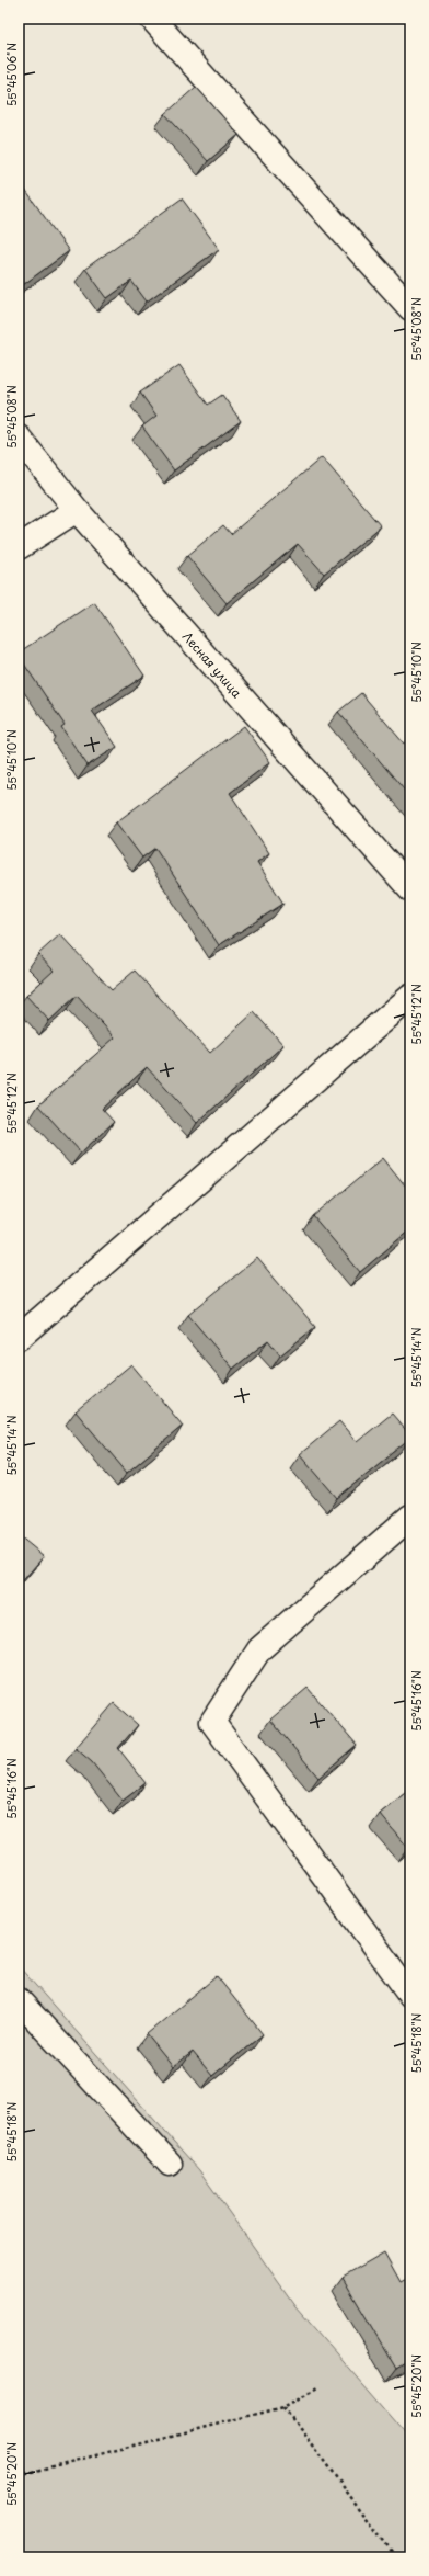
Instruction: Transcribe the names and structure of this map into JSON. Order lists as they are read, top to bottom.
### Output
{
  "streets": {
    "street": ["Лесная улица"]
  },
  "coordinates": [
    "55°45'06\"N",
    "55°45'08\"N",
    "55°45'10\"N",
    "55°45'12\"N",
    "55°45'14\"N",
    "55°45'16\"N",
    "55°45'18\"N",
    "55°45'20\"N"
  ]
}
